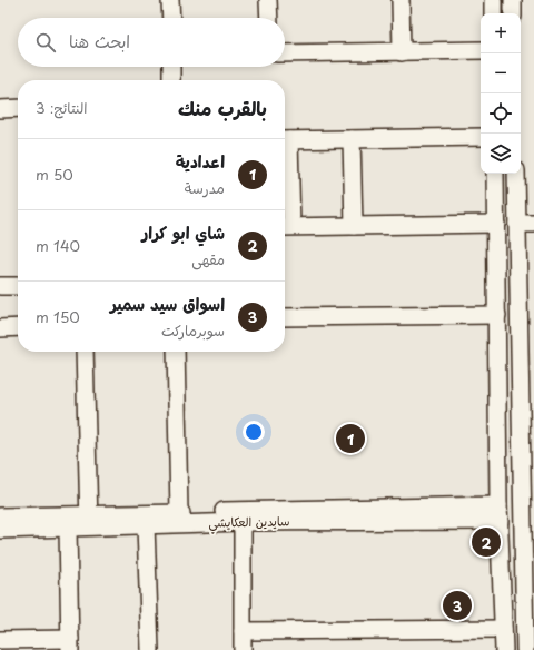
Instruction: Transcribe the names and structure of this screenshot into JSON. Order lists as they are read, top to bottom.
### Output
{
  "streets": {
    "street": ["سايدين العكايشي"]
  },
  "page": {
    "map_buttons": ["+", "−"],
    "search": "ابحث هنا",
    "heading": ["بالقرب منك", "النتائج: 3"],
    "list": [
      {
        "mark": "1",
        "name": "اعدادية",
        "note": "مدرسة",
        "value": "50 m"
      },
      {
        "mark": "2",
        "name": "شاي ابو كرار",
        "note": "مقهى",
        "value": "140 m"
      },
      {
        "mark": "3",
        "name": "اسواق سيد سمير",
        "note": "سوبرماركت",
        "value": "150 m"
      }
    ],
    "pins": ["1", "2", "3"]
  }
}
